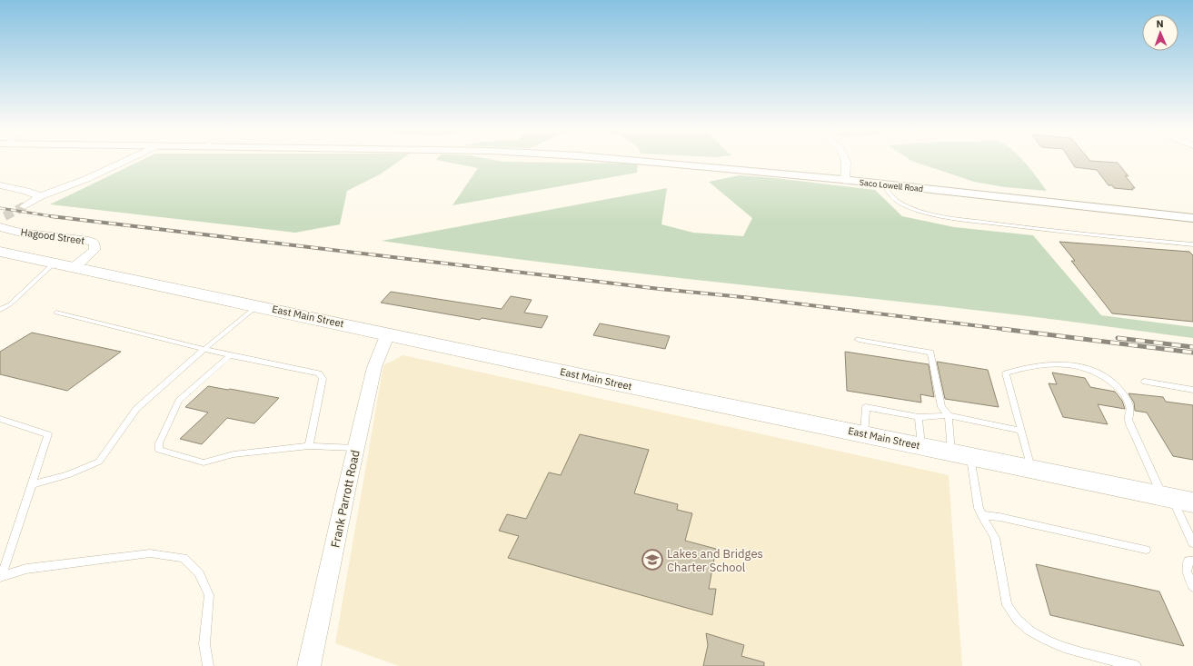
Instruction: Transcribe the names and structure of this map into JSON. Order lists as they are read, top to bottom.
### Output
{
  "streets": {
    "main road": ["East Main Street"],
    "street": ["Saco Lowell Road", "Hagood Street", "Frank Parrott Road"]
  },
  "crossings": [
    ["Hagood Street", "East Main Street"],
    ["East Main Street", "Frank Parrott Road"]
  ],
  "places": {
    "school or university": ["Lakes and Bridges Charter School"]
  },
  "north": "top"
}
